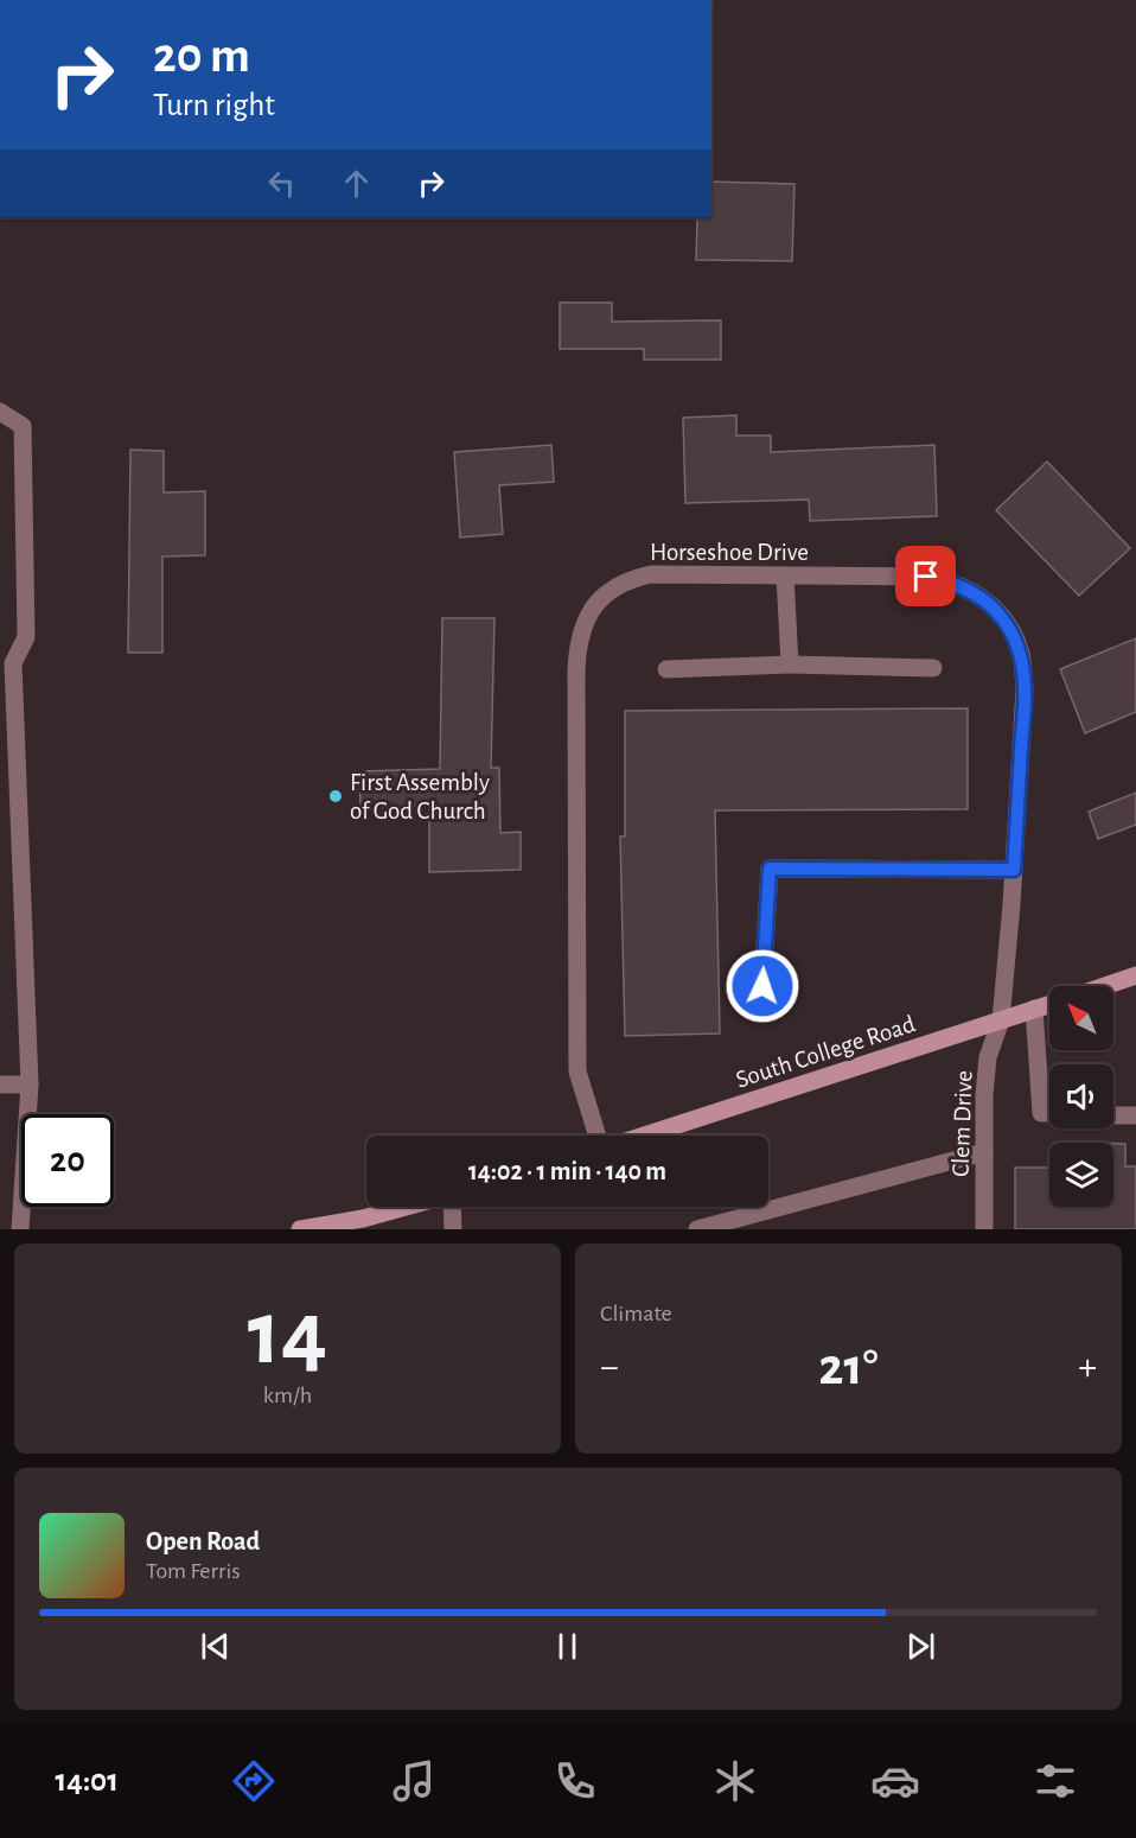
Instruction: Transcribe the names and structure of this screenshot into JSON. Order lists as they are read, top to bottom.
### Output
{
  "streets": {
    "main road": ["South College Road"],
    "street": ["Horseshoe Drive", "Clem Drive"]
  },
  "crossings": [
    ["Horseshoe Drive", "South College Road"],
    ["Horseshoe Drive", "Clem Drive"],
    ["South College Road", "Clem Drive"]
  ],
  "places": ["First Assembly of God Church"],
  "north": "top left",
  "page": {
    "turn": ["20 m", "Turn right"],
    "limit": "20",
    "trip": "14:02 · 1 min · 140 m",
    "tile": [
      ["14", "km/h"],
      "Climate"
    ],
    "heat": ["−", "21°", "+"],
    "song": ["Open Road", "Tom Ferris"],
    "tabs": "14:01"
  }
}
